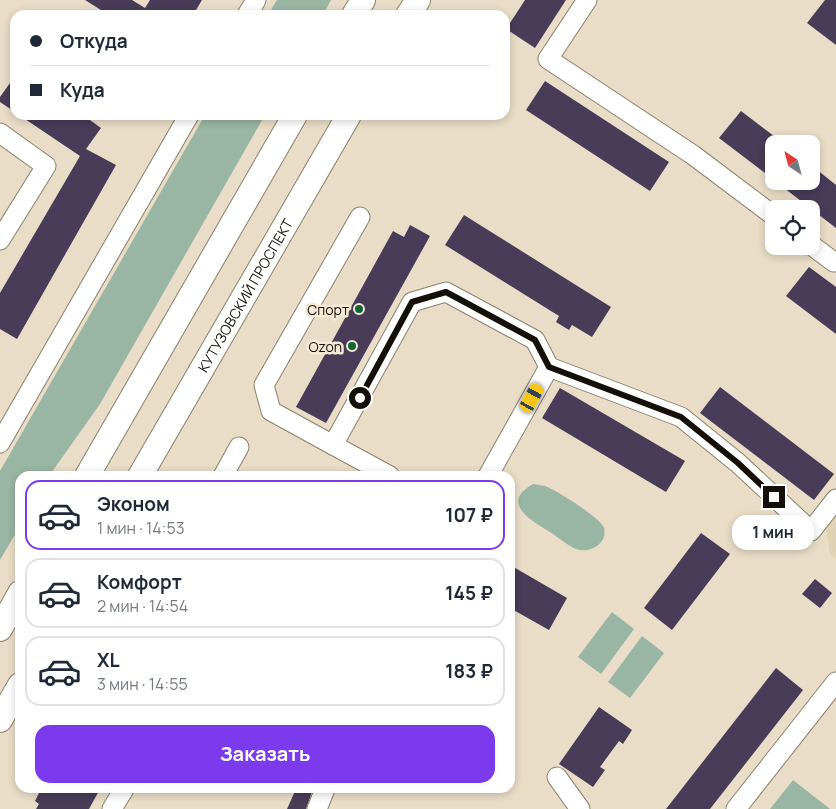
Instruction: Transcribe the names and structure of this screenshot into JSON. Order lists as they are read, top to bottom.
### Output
{
  "streets": {
    "main road": ["КУТУЗОВСКИЙ ПРОСПЕКТ"]
  },
  "places": ["Спорт", "Ozon"],
  "north": "top left",
  "page": {
    "banner": ["Откуда", "Куда"],
    "list": [
      {
        "name": "Эконом",
        "note": "1 мин · 14:53",
        "value": "107 ₽"
      },
      {
        "name": "Комфорт",
        "note": "2 мин · 14:54",
        "value": "145 ₽"
      },
      {
        "name": "XL",
        "note": "3 мин · 14:55",
        "value": "183 ₽"
      }
    ],
    "bubble": "1 мин",
    "buttons": "Заказать"
  }
}
